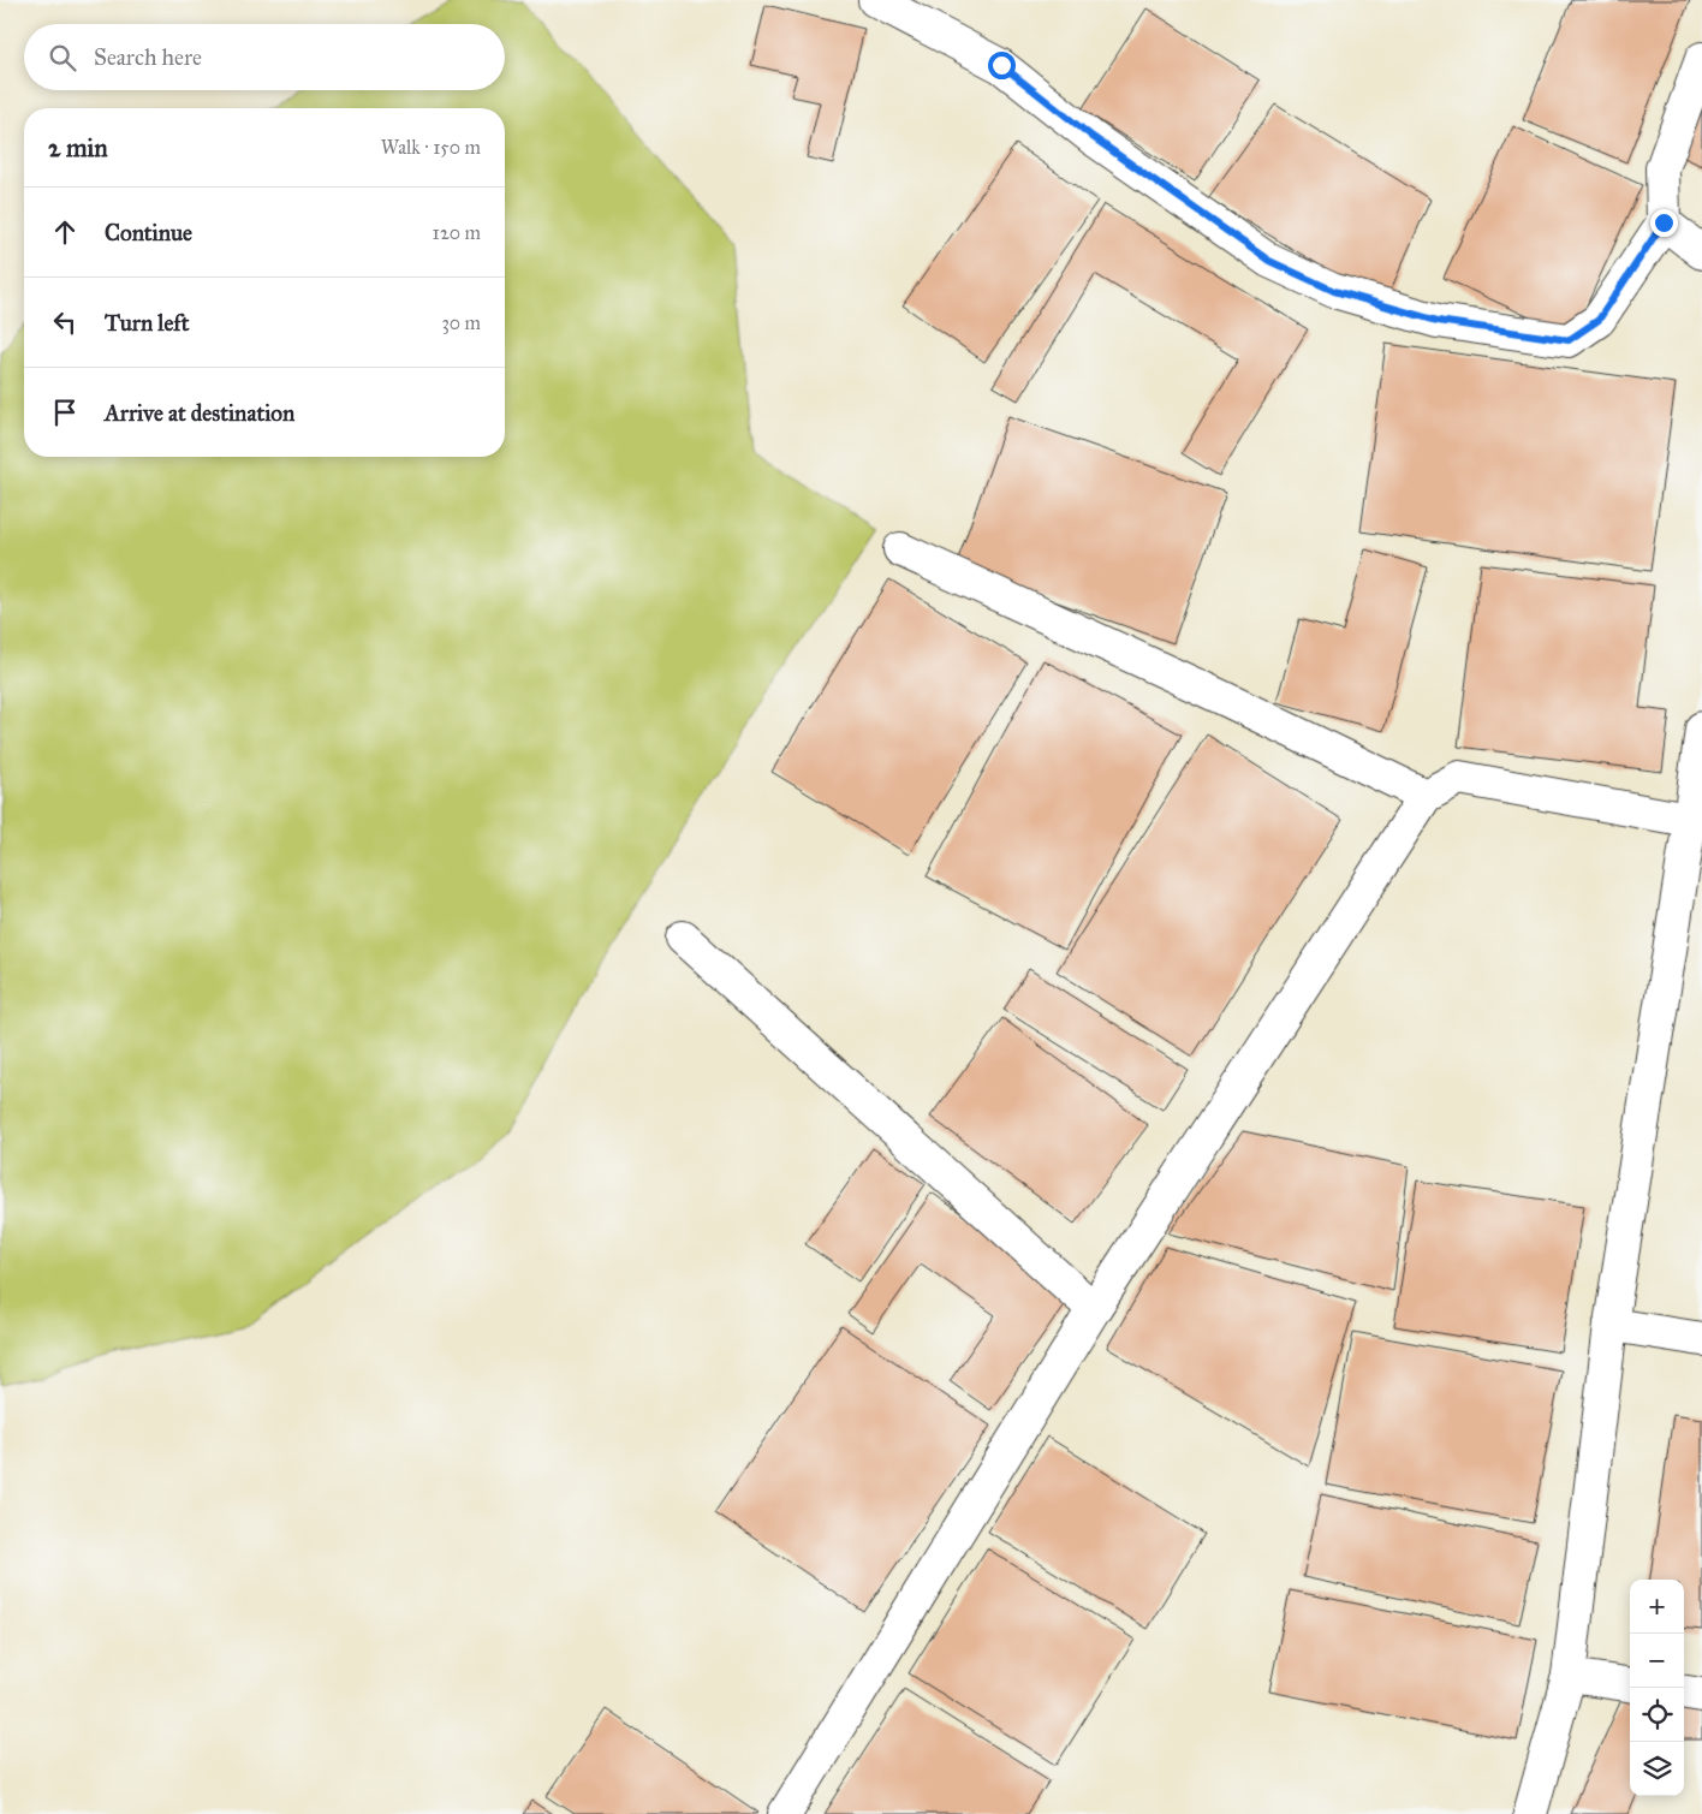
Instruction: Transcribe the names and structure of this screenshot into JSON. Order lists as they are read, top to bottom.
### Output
{
  "page": {
    "search": "Search here",
    "heading": ["2 min", "Walk · 150 m"],
    "list": [
      ["Continue", "120 m"],
      ["Turn left", "30 m"],
      "Arrive at destination"
    ],
    "map_buttons": ["+", "−"]
  }
}
